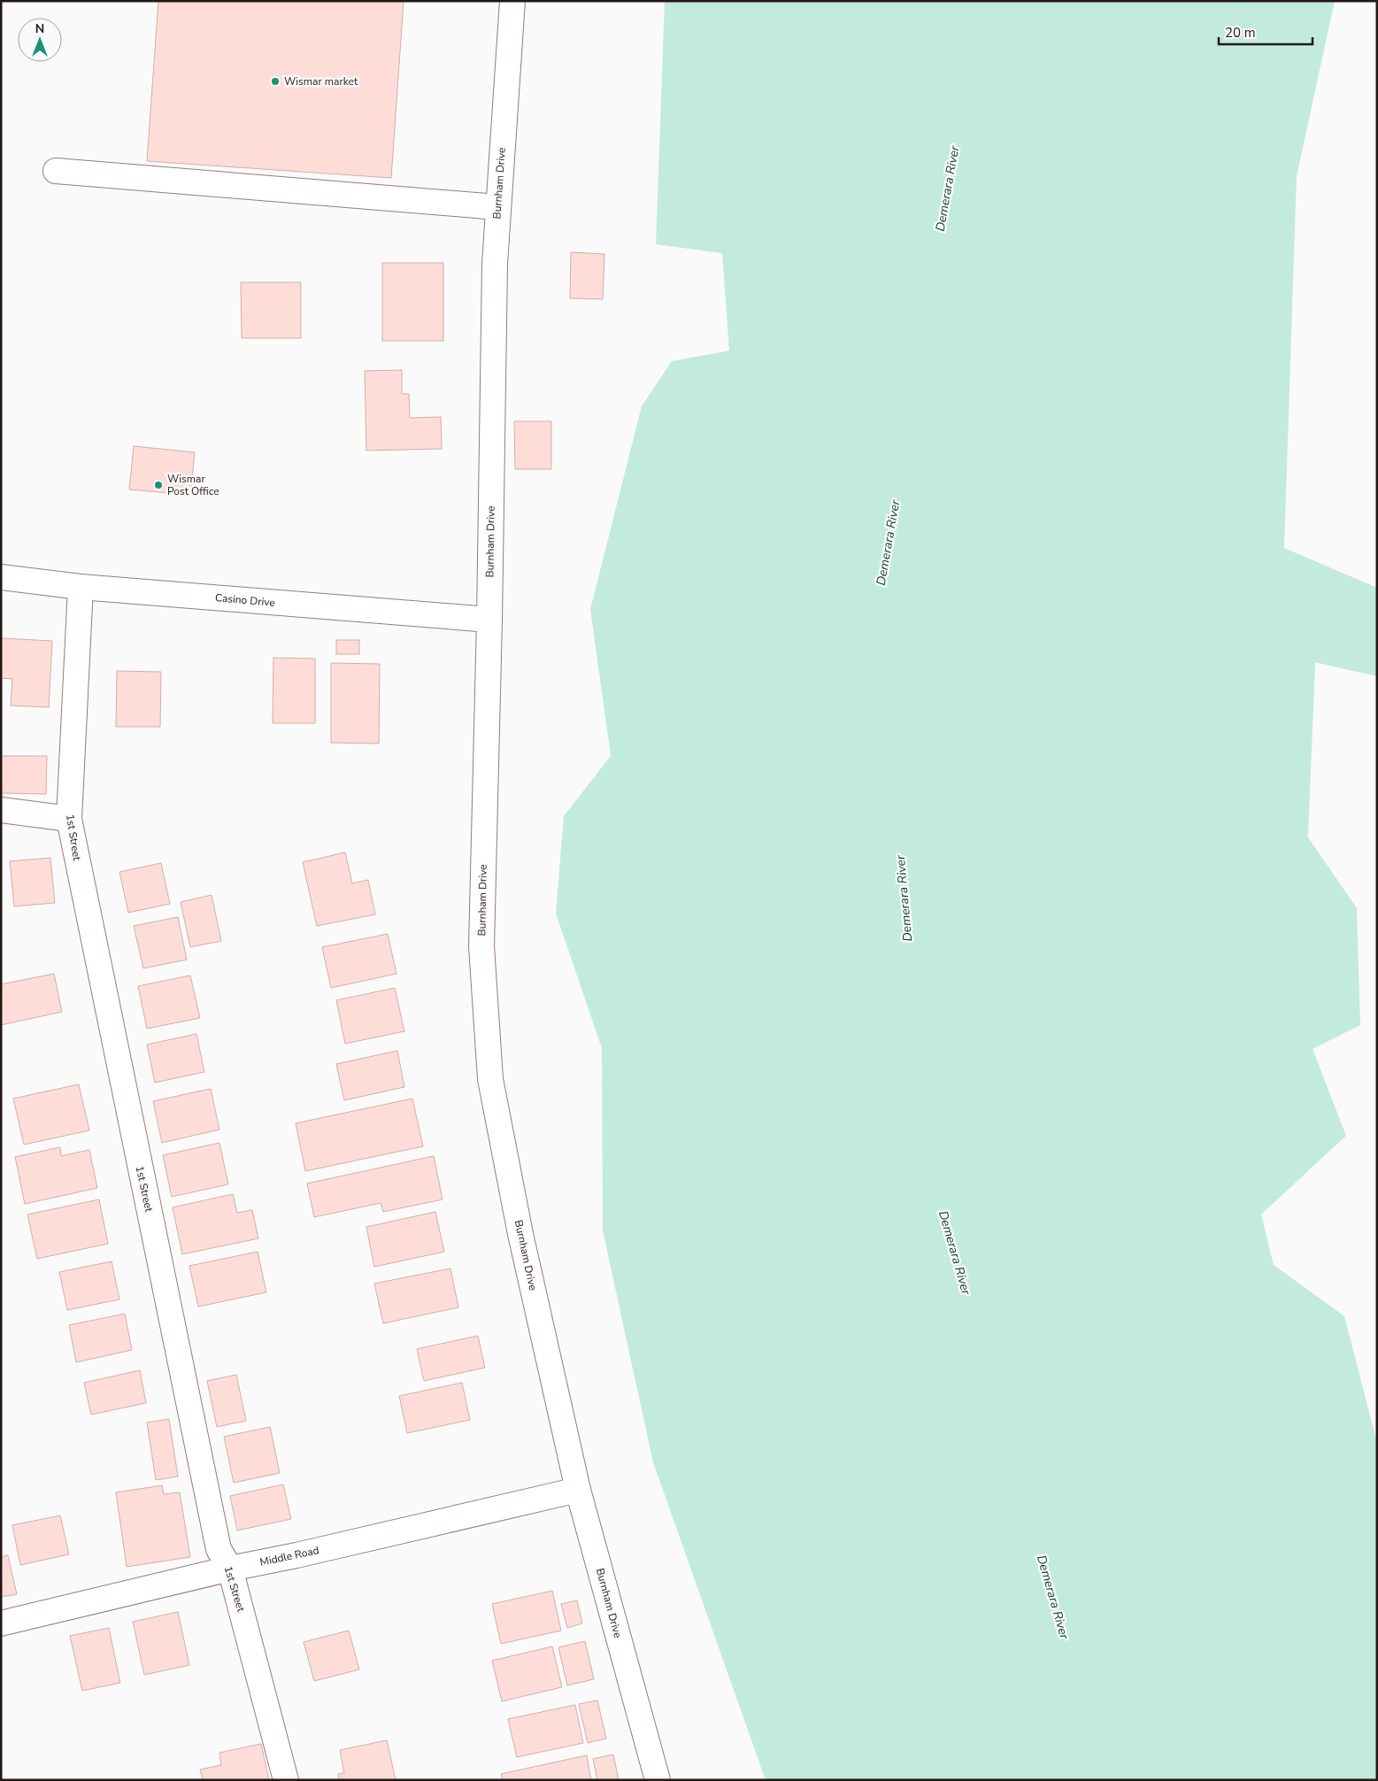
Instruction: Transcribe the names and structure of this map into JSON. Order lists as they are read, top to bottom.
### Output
{
  "streets": {
    "street": [
      "Burnham Drive",
      "Casino Drive",
      "1st Street",
      "Middle Road"
    ]
  },
  "crossings": [
    ["Burnham Drive", "Casino Drive"],
    ["Burnham Drive", "Middle Road"],
    ["Casino Drive", "1st Street"],
    ["1st Street", "Middle Road"]
  ],
  "water": ["Demerara River"],
  "places": ["Wismar market", "Wismar Post Office"],
  "scale_bar": "20 m",
  "north": "top"
}
